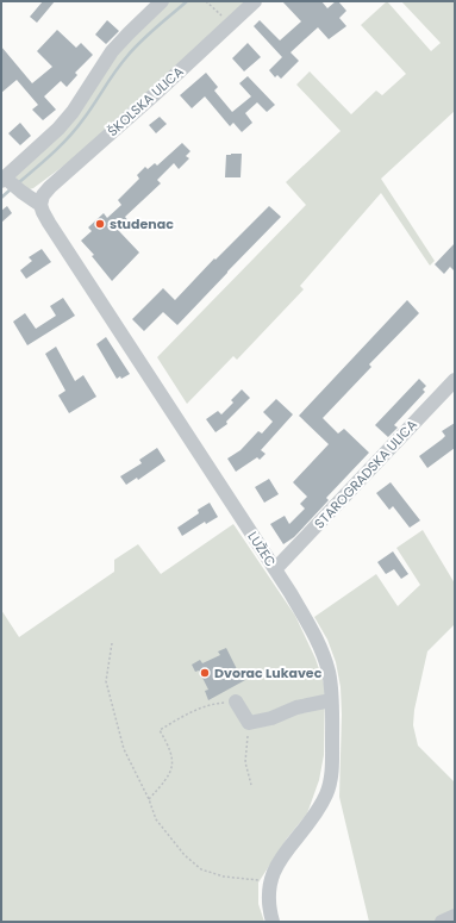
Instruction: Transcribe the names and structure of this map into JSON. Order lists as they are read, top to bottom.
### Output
{
  "streets": {
    "street": ["ŠKOLSKA ULICA", "STAROGRADSKA ULICA", "LUŽEC"]
  },
  "crossings": [
    ["ŠKOLSKA ULICA", "LUŽEC"],
    ["STAROGRADSKA ULICA", "LUŽEC"]
  ],
  "places": ["studenac", "Dvorac Lukavec"]
}
